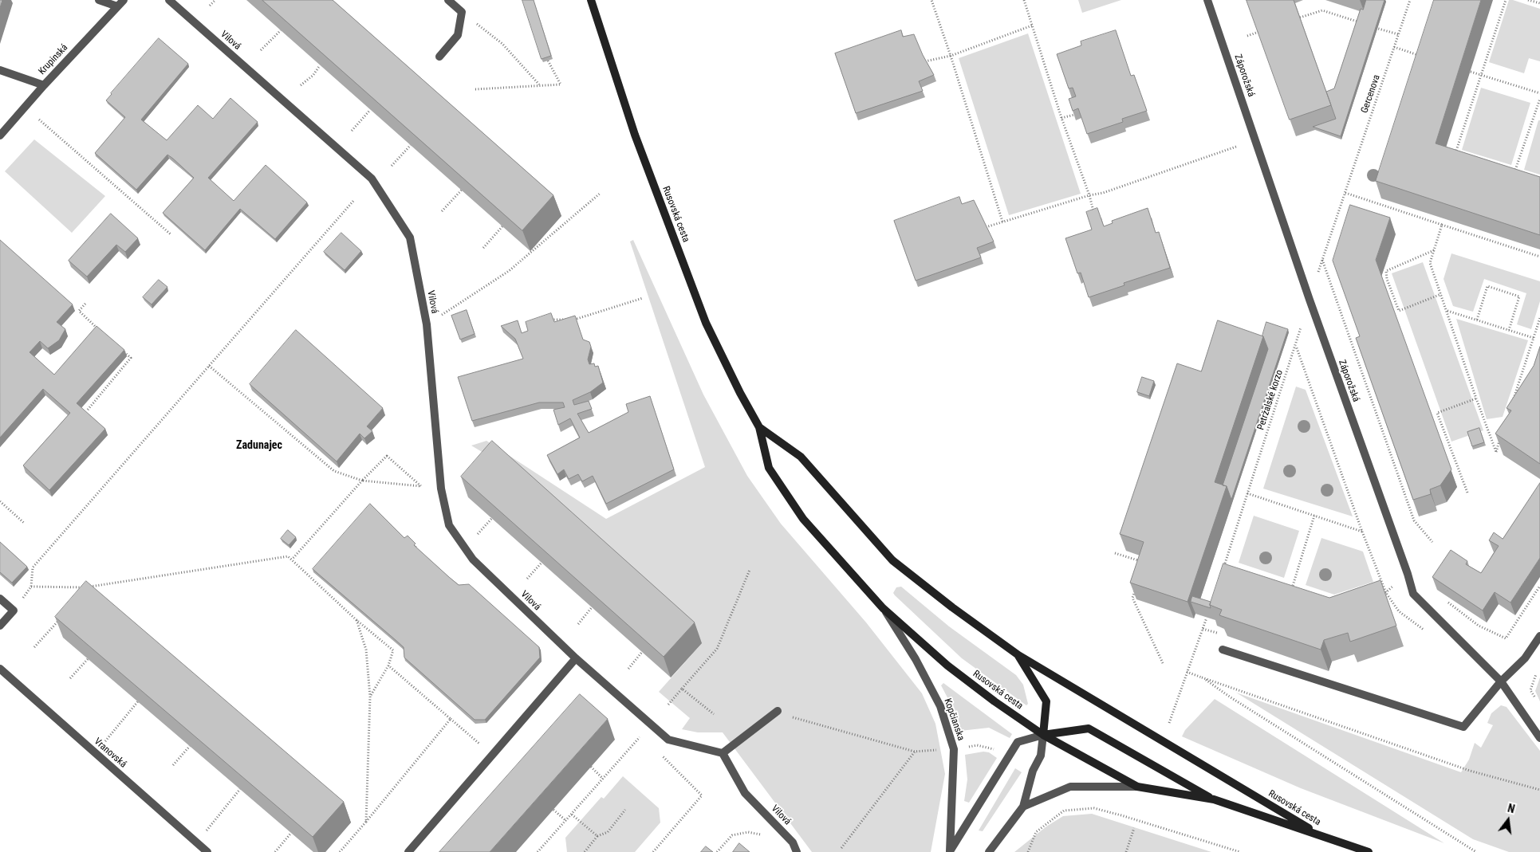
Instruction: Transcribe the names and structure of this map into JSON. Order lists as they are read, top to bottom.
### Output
{
  "streets": {
    "street": [
      "Vilová",
      "Krupinská",
      "Záporožská",
      "Rusovská cesta",
      "Kopčianska",
      "Vranovská"
    ],
    "path": ["Gercenova", "Petržalské korzo"]
  },
  "crossings": [
    ["Záporožská", "Petržalské korzo"],
    ["Gercenova", "Petržalské korzo"],
    ["Rusovská cesta", "Kopčianska"]
  ],
  "districts": ["Zadunajec"],
  "north": "top"
}
